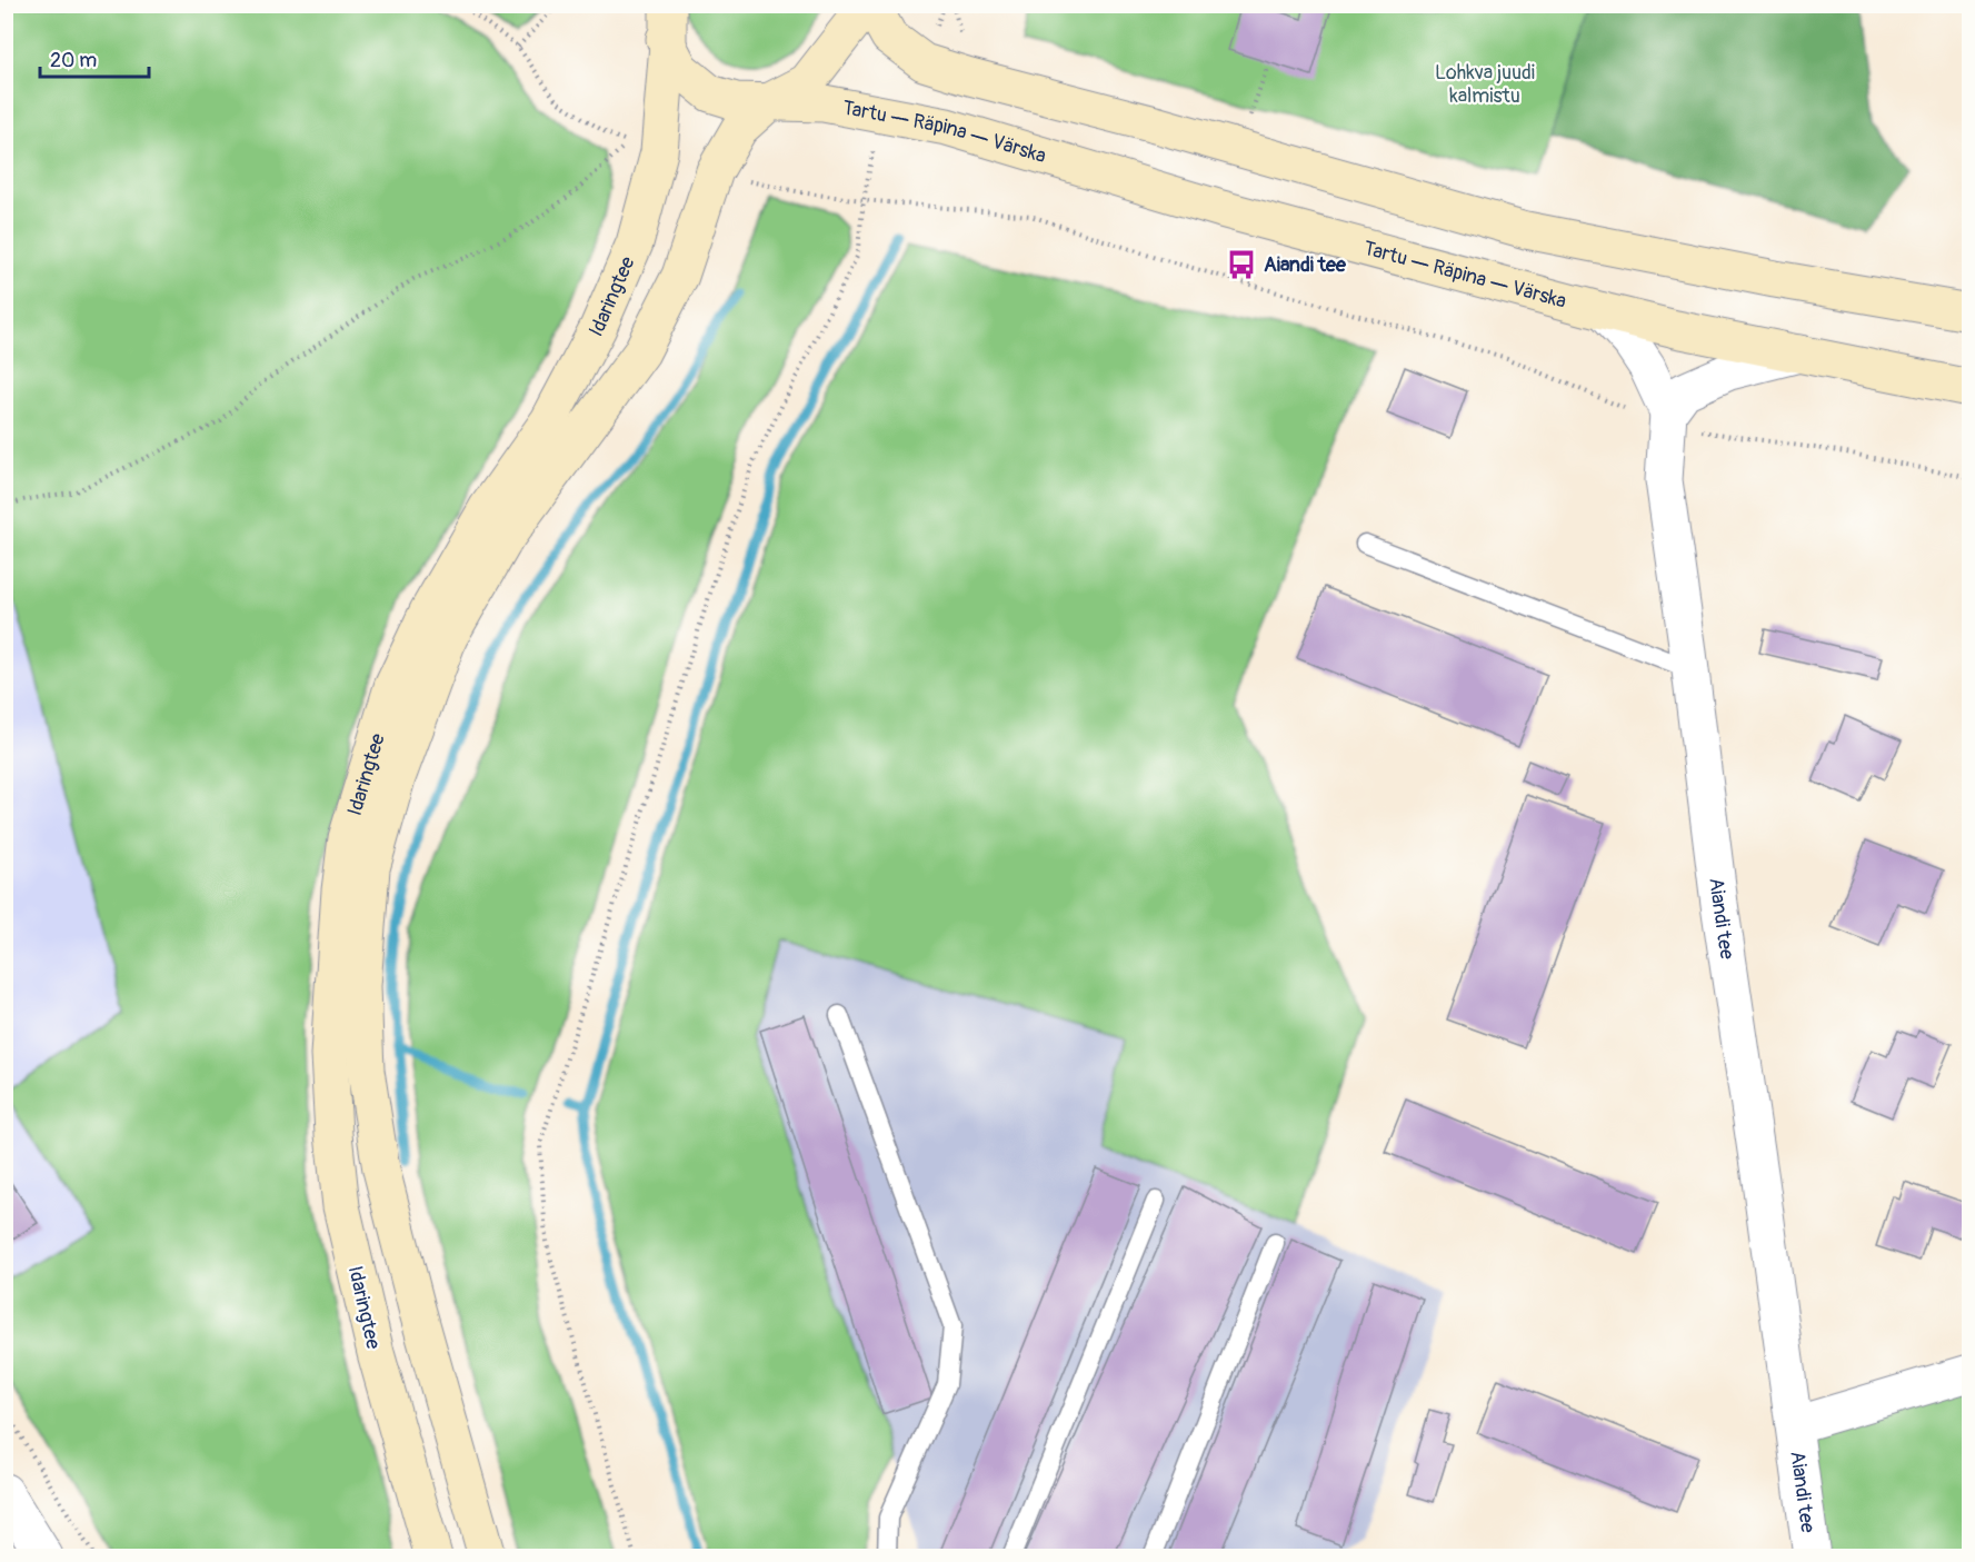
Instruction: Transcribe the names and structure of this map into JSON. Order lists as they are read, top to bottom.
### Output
{
  "streets": {
    "main road": ["Tartu — Räpina — Värska", "Idaringtee"],
    "street": ["Aiandi tee"]
  },
  "crossings": [
    ["Tartu — Räpina — Värska", "Idaringtee"],
    ["Tartu — Räpina — Värska", "Aiandi tee"]
  ],
  "parks": ["Lohkva juudi kalmistu"],
  "places": {
    "bus stop": ["Aiandi tee"]
  },
  "scale_bar": "20 m"
}
